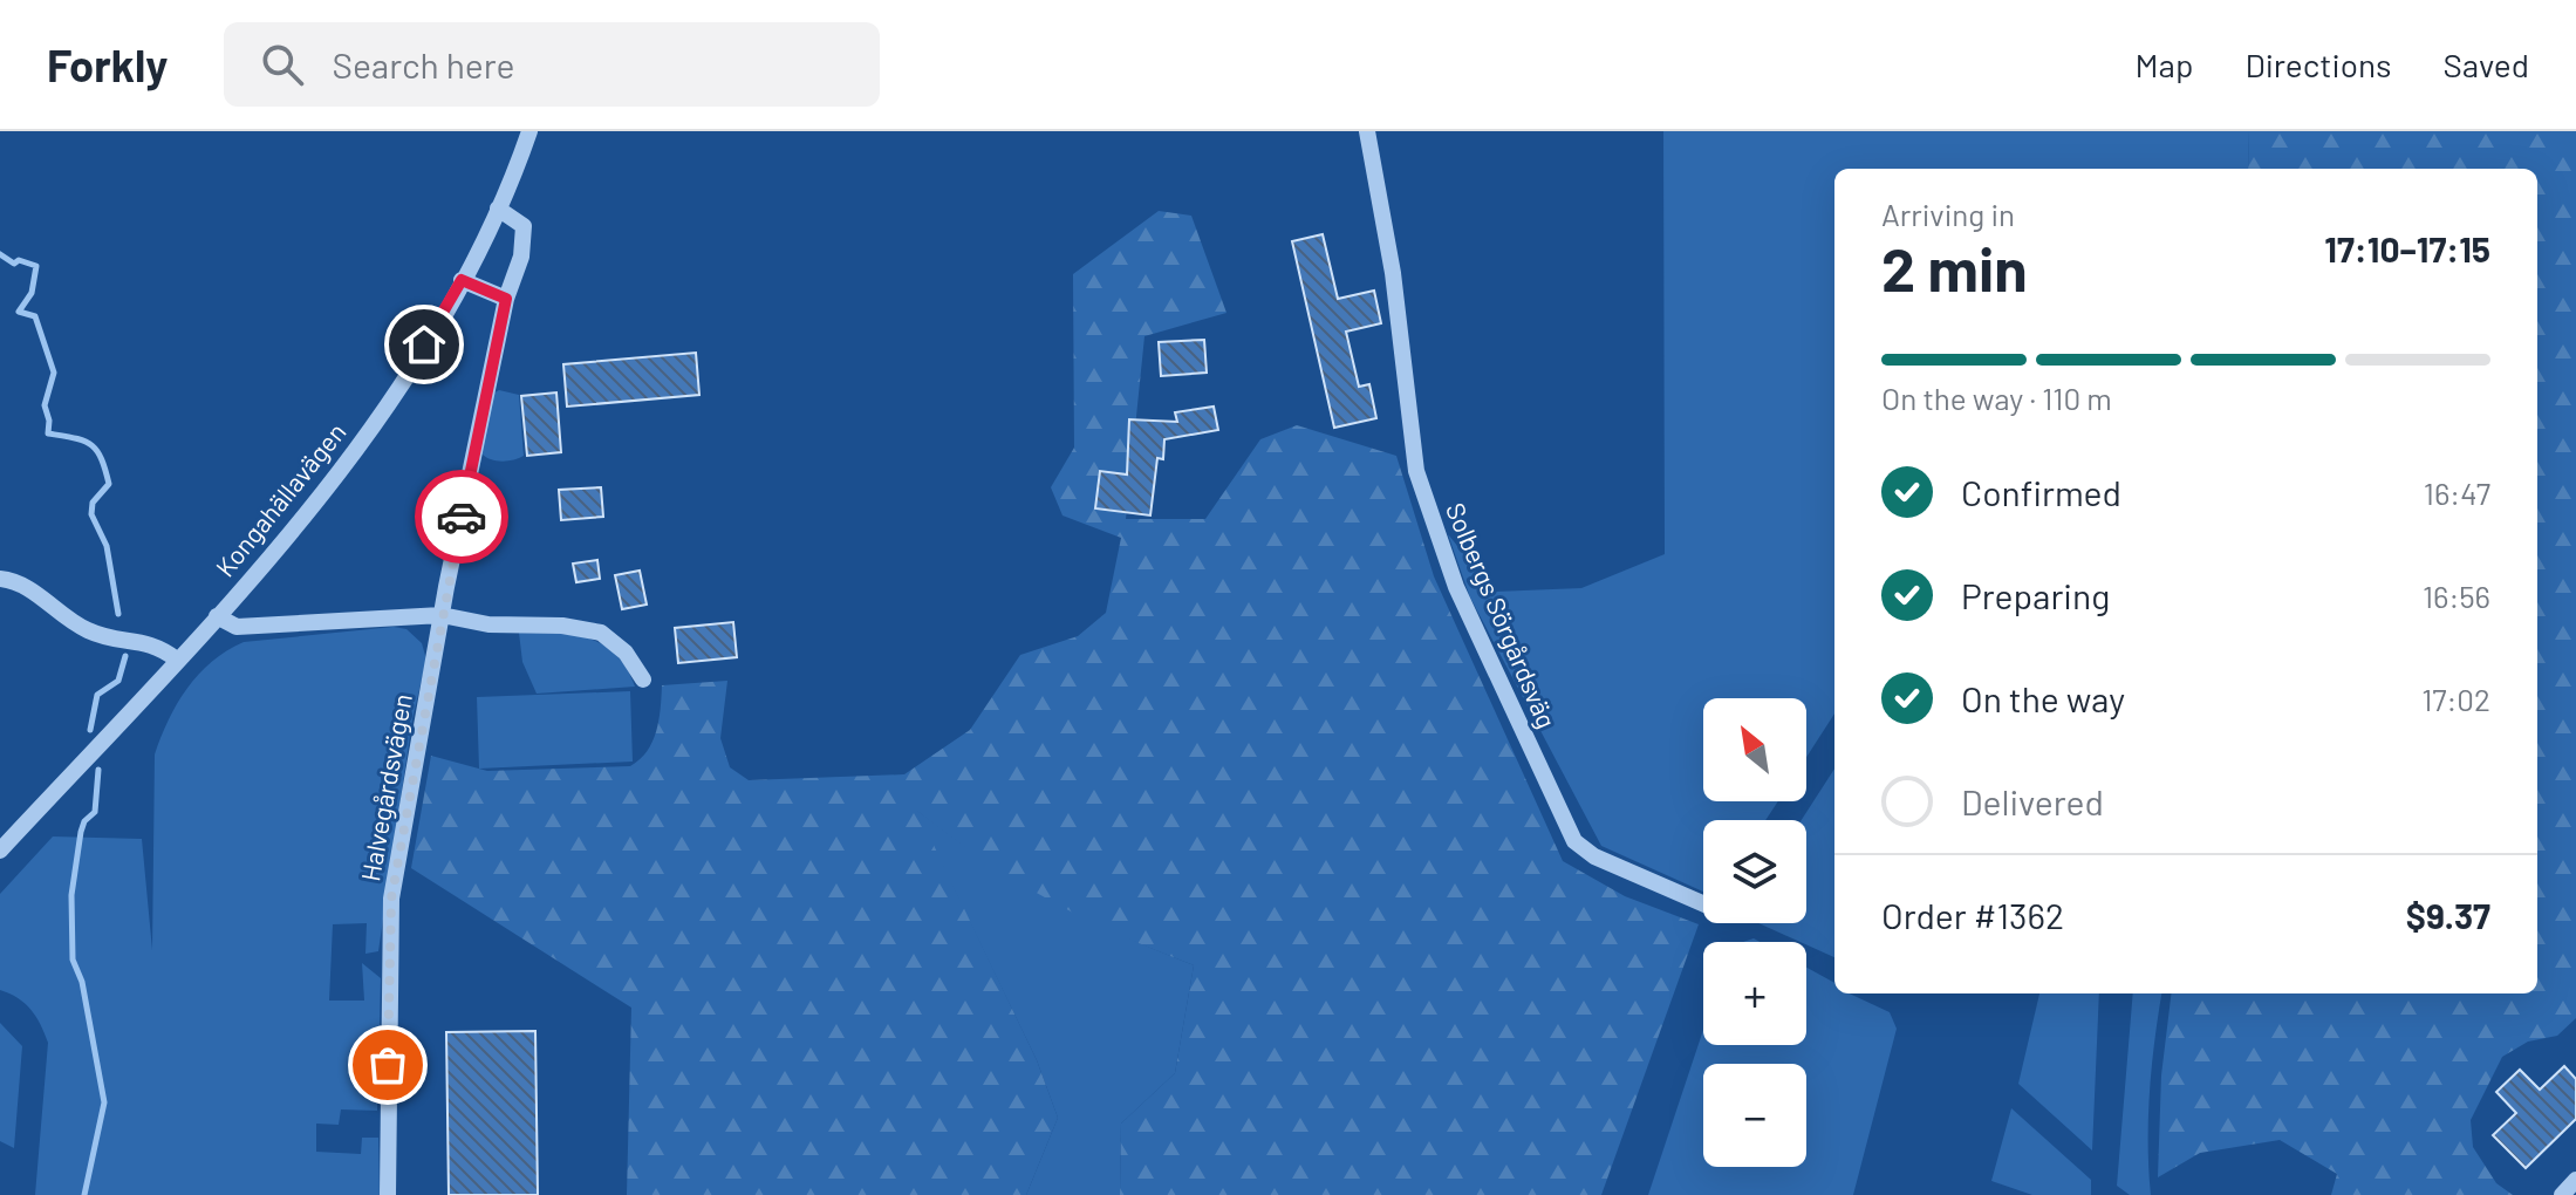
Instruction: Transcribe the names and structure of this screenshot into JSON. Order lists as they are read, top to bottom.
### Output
{
  "streets": {
    "street": ["Kongahällavägen", "Solbergs Sörgårdsväg", "Halvegårdsvägen"]
  },
  "crossings": [
    ["Kongahällavägen", "Halvegårdsvägen"]
  ],
  "north": "top left",
  "page": {
    "header": "Forkly",
    "search": "Search here",
    "nav": ["Map", "Directions", "Saved"],
    "heading": ["2 min", "Arriving in", "17:10–17:15"],
    "panel": ["Order #1362", "$9.37"],
    "bar": "On the way · 110 m",
    "list": [
      ["Confirmed", "16:47"],
      ["Preparing", "16:56"],
      ["On the way", "17:02"],
      "Delivered"
    ],
    "map_buttons": ["+", "−"]
  }
}
